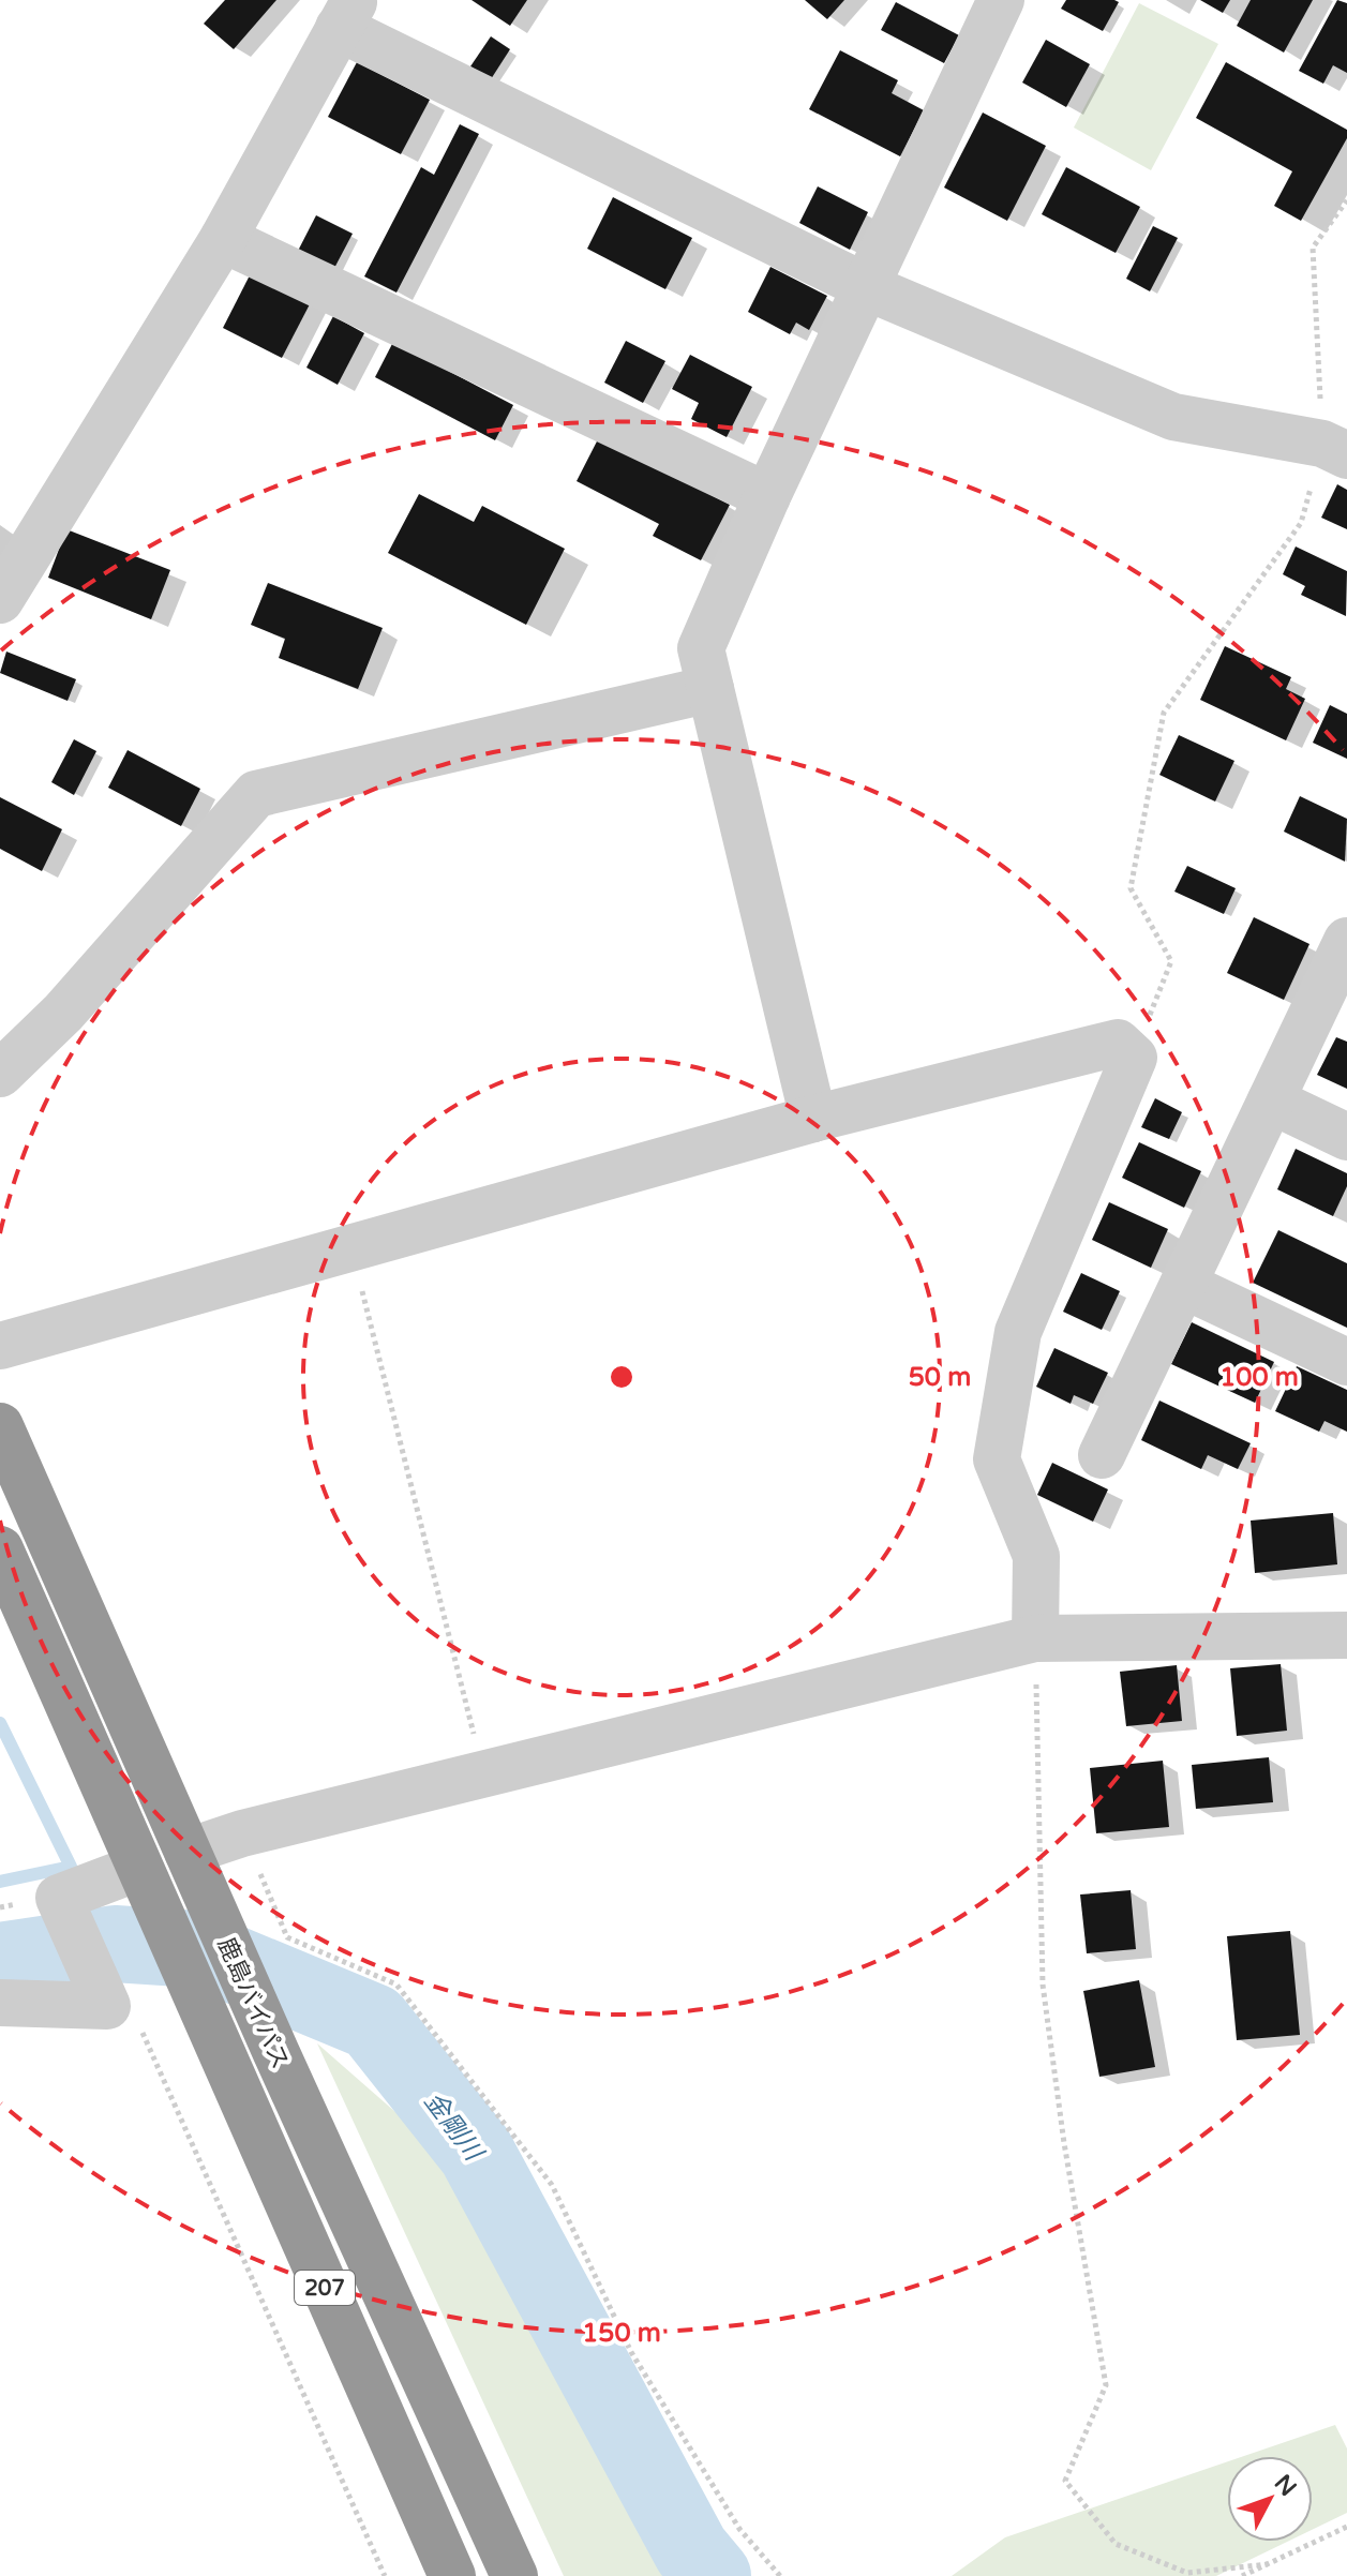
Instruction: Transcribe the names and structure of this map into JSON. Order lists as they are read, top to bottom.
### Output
{
  "streets": {
    "highway": ["鹿島バイパス", "207"]
  },
  "water": ["金剛川"],
  "north": "top right",
  "rings": ["50 m", "100 m", "150 m"]
}
